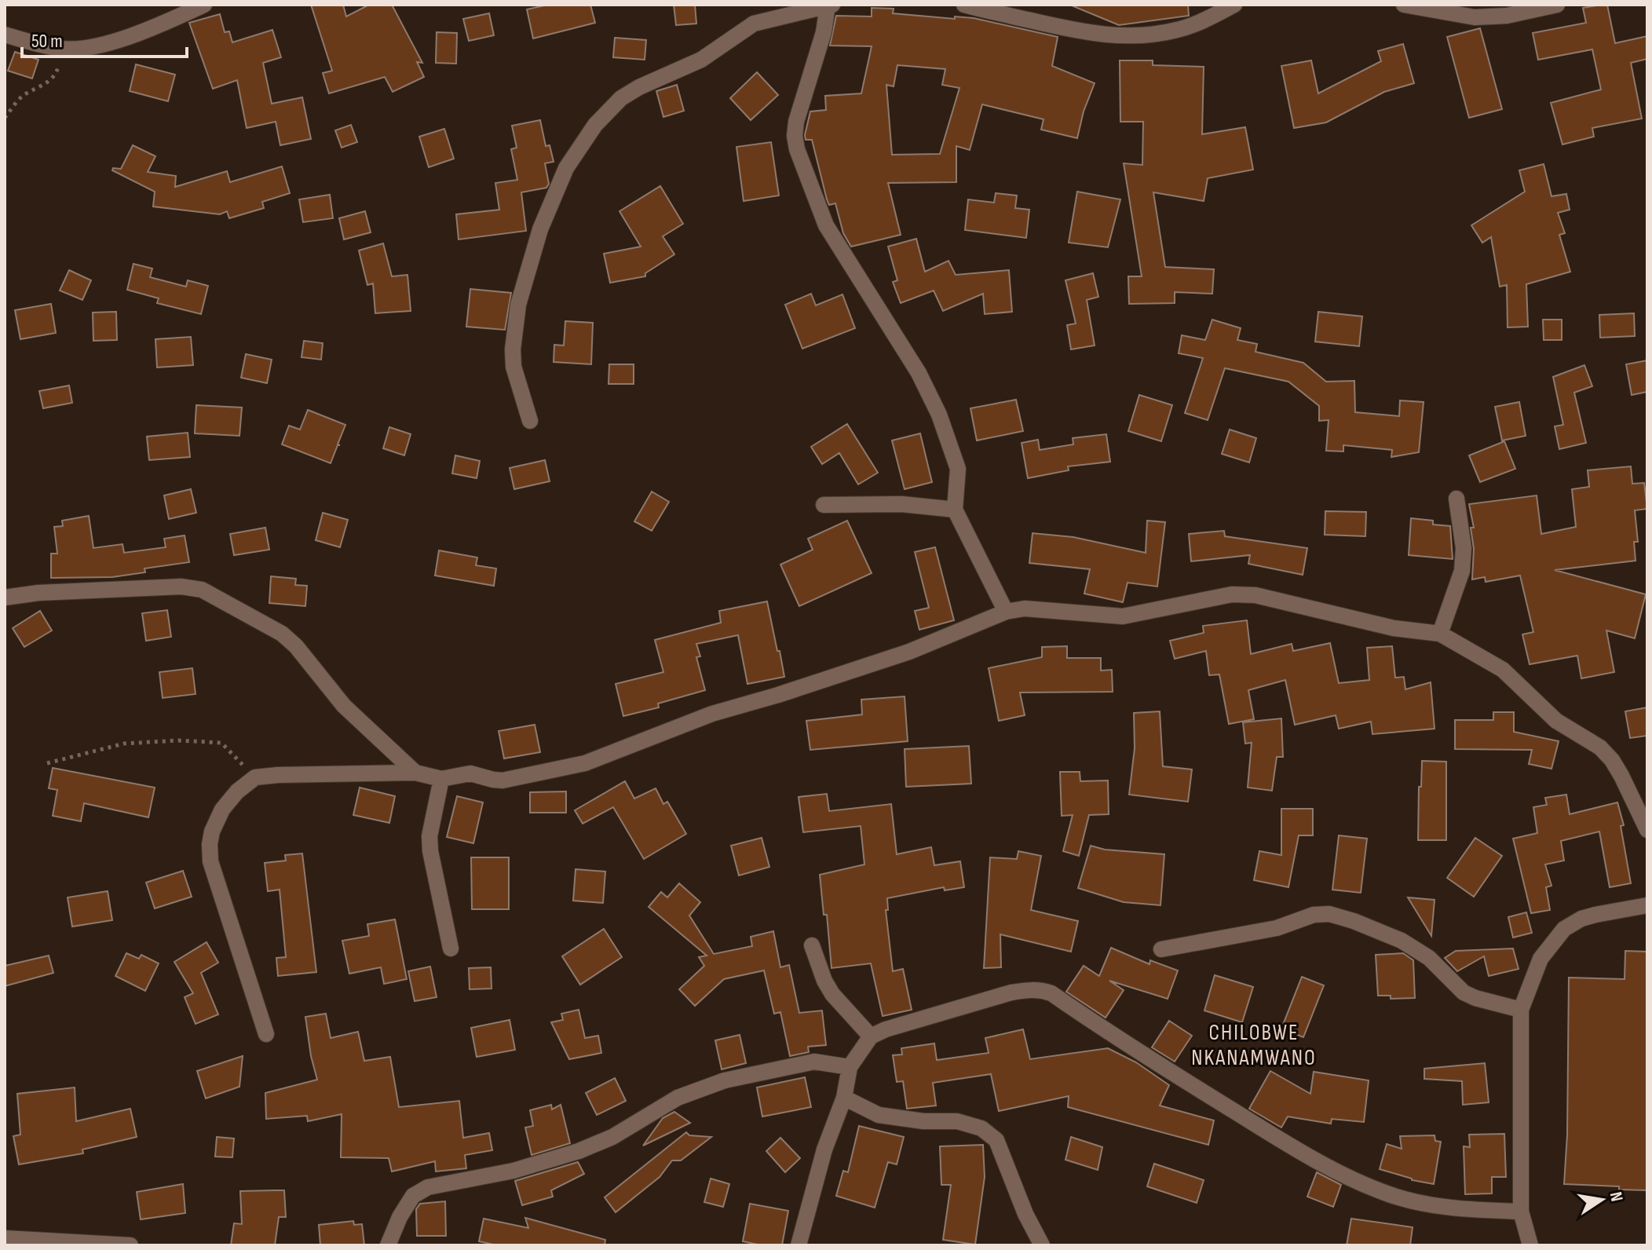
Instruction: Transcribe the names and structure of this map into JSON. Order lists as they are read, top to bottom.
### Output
{
  "districts": ["CHILOBWE NKANAMWANO"],
  "scale_bar": "50 m",
  "north": "right"
}
